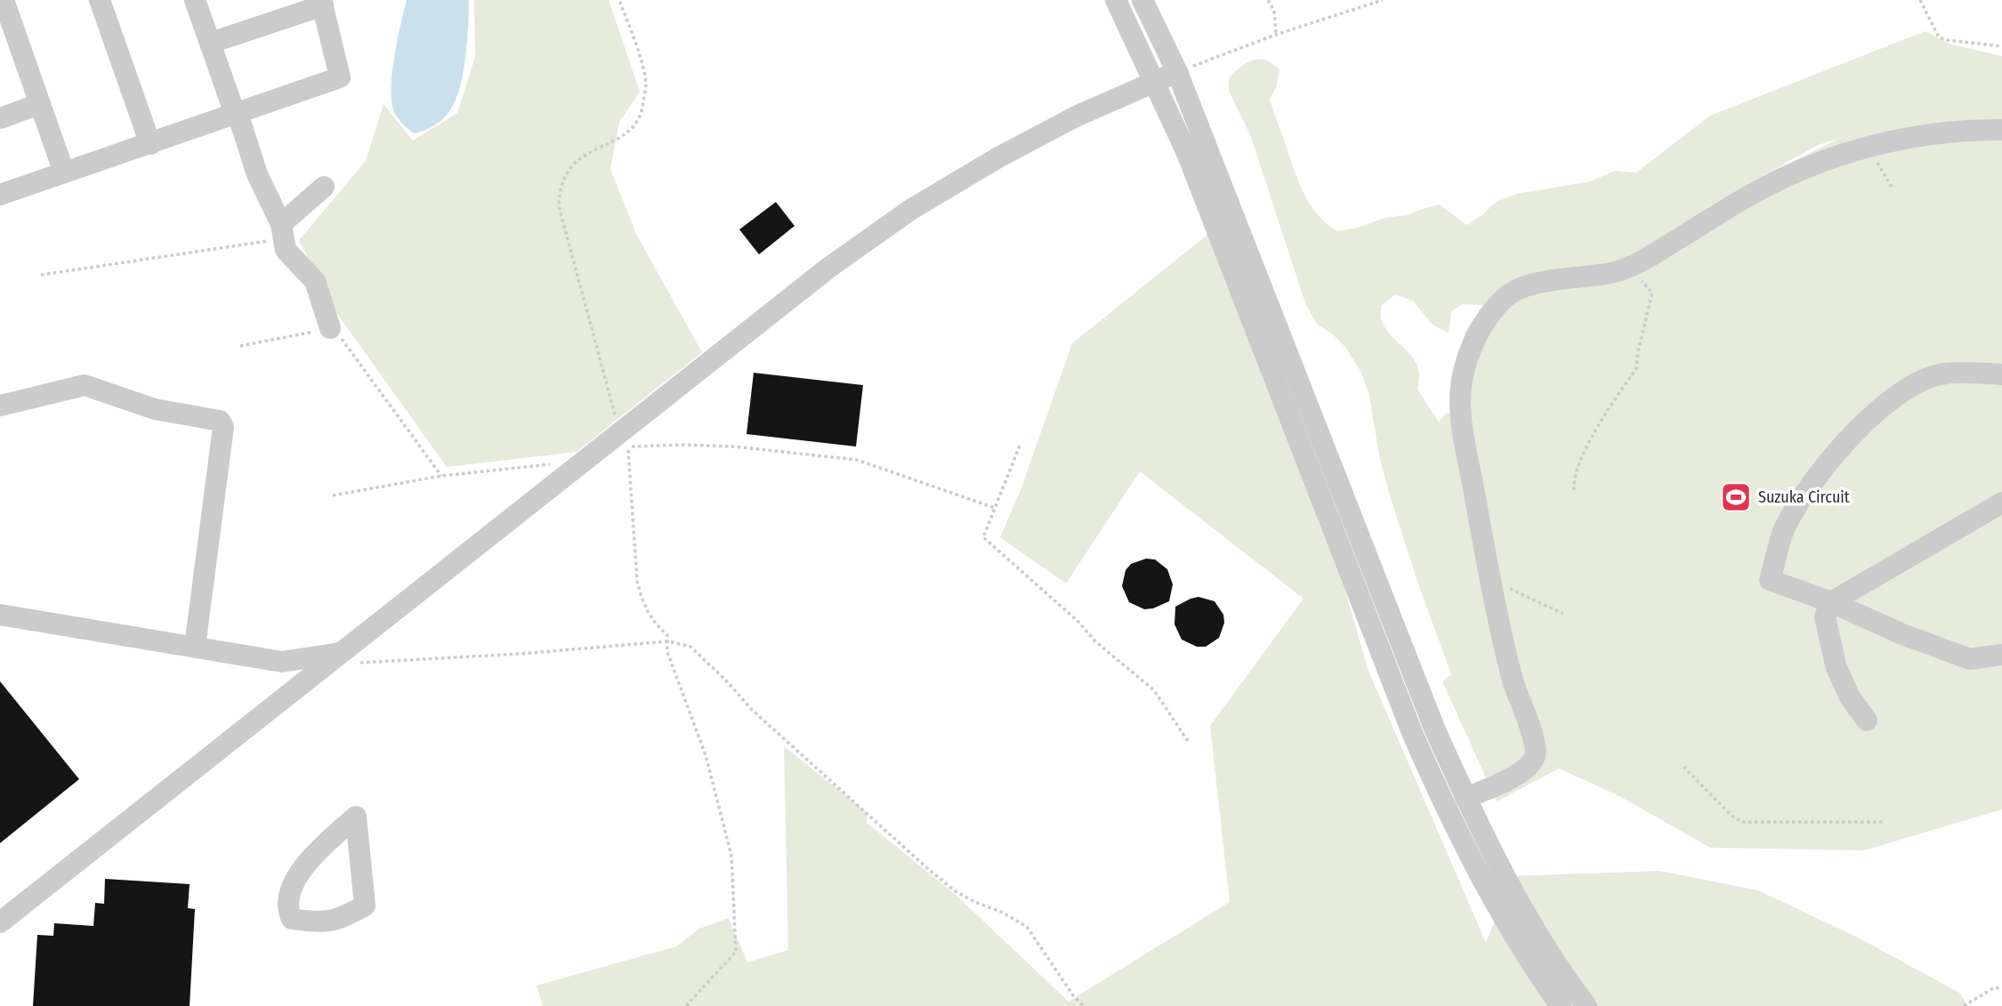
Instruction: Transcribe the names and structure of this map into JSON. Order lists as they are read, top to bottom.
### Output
{
  "places": {
    "sports": ["Suzuka Circuit"]
  }
}
